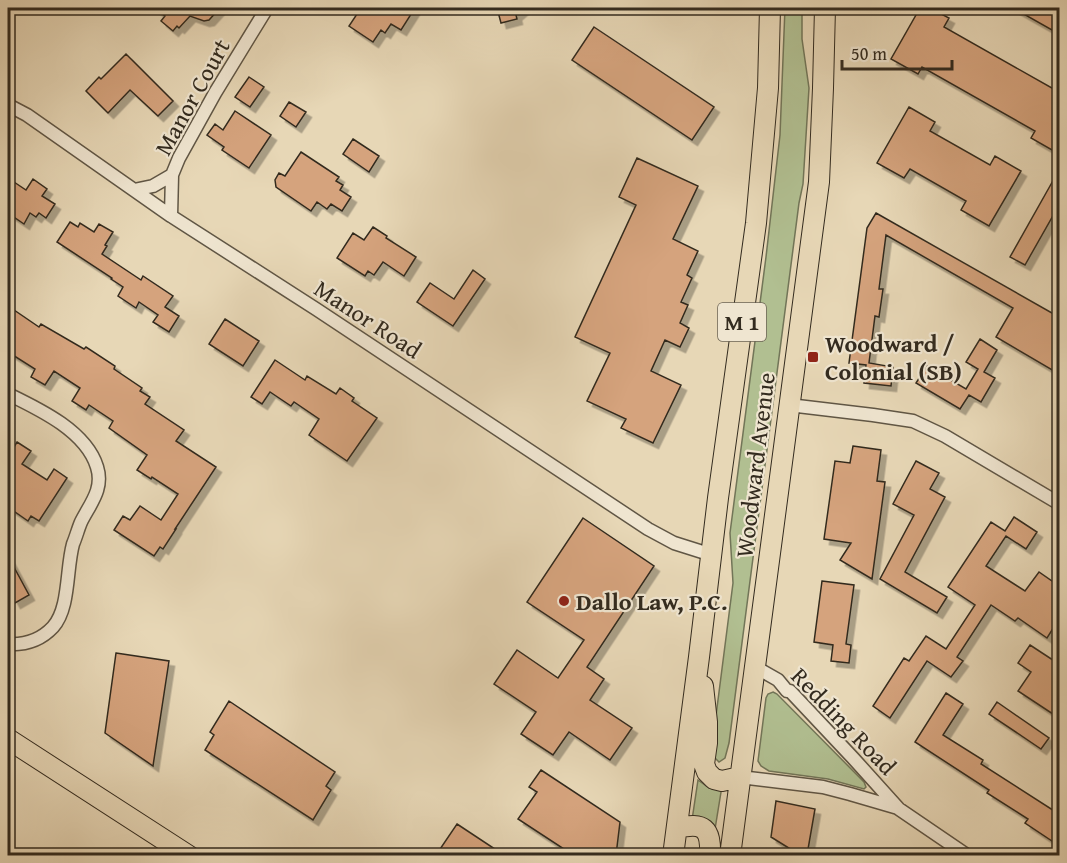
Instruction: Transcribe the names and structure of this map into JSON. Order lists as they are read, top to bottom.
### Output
{
  "streets": {
    "main road": ["M 1", "Woodward Avenue"],
    "street": ["Manor Court", "Manor Road", "Redding Road"]
  },
  "crossings": [
    ["Manor Court", "Manor Road"],
    ["Manor Road", "M 1"],
    ["Manor Road", "Woodward Avenue"],
    ["M 1", "Woodward Avenue"],
    ["Woodward Avenue", "Redding Road"]
  ],
  "places": {
    "transit": ["Woodward / Colonial (SB)"],
    "other": ["Dallo Law, P.C."]
  },
  "scale_bar": "50 m"
}
